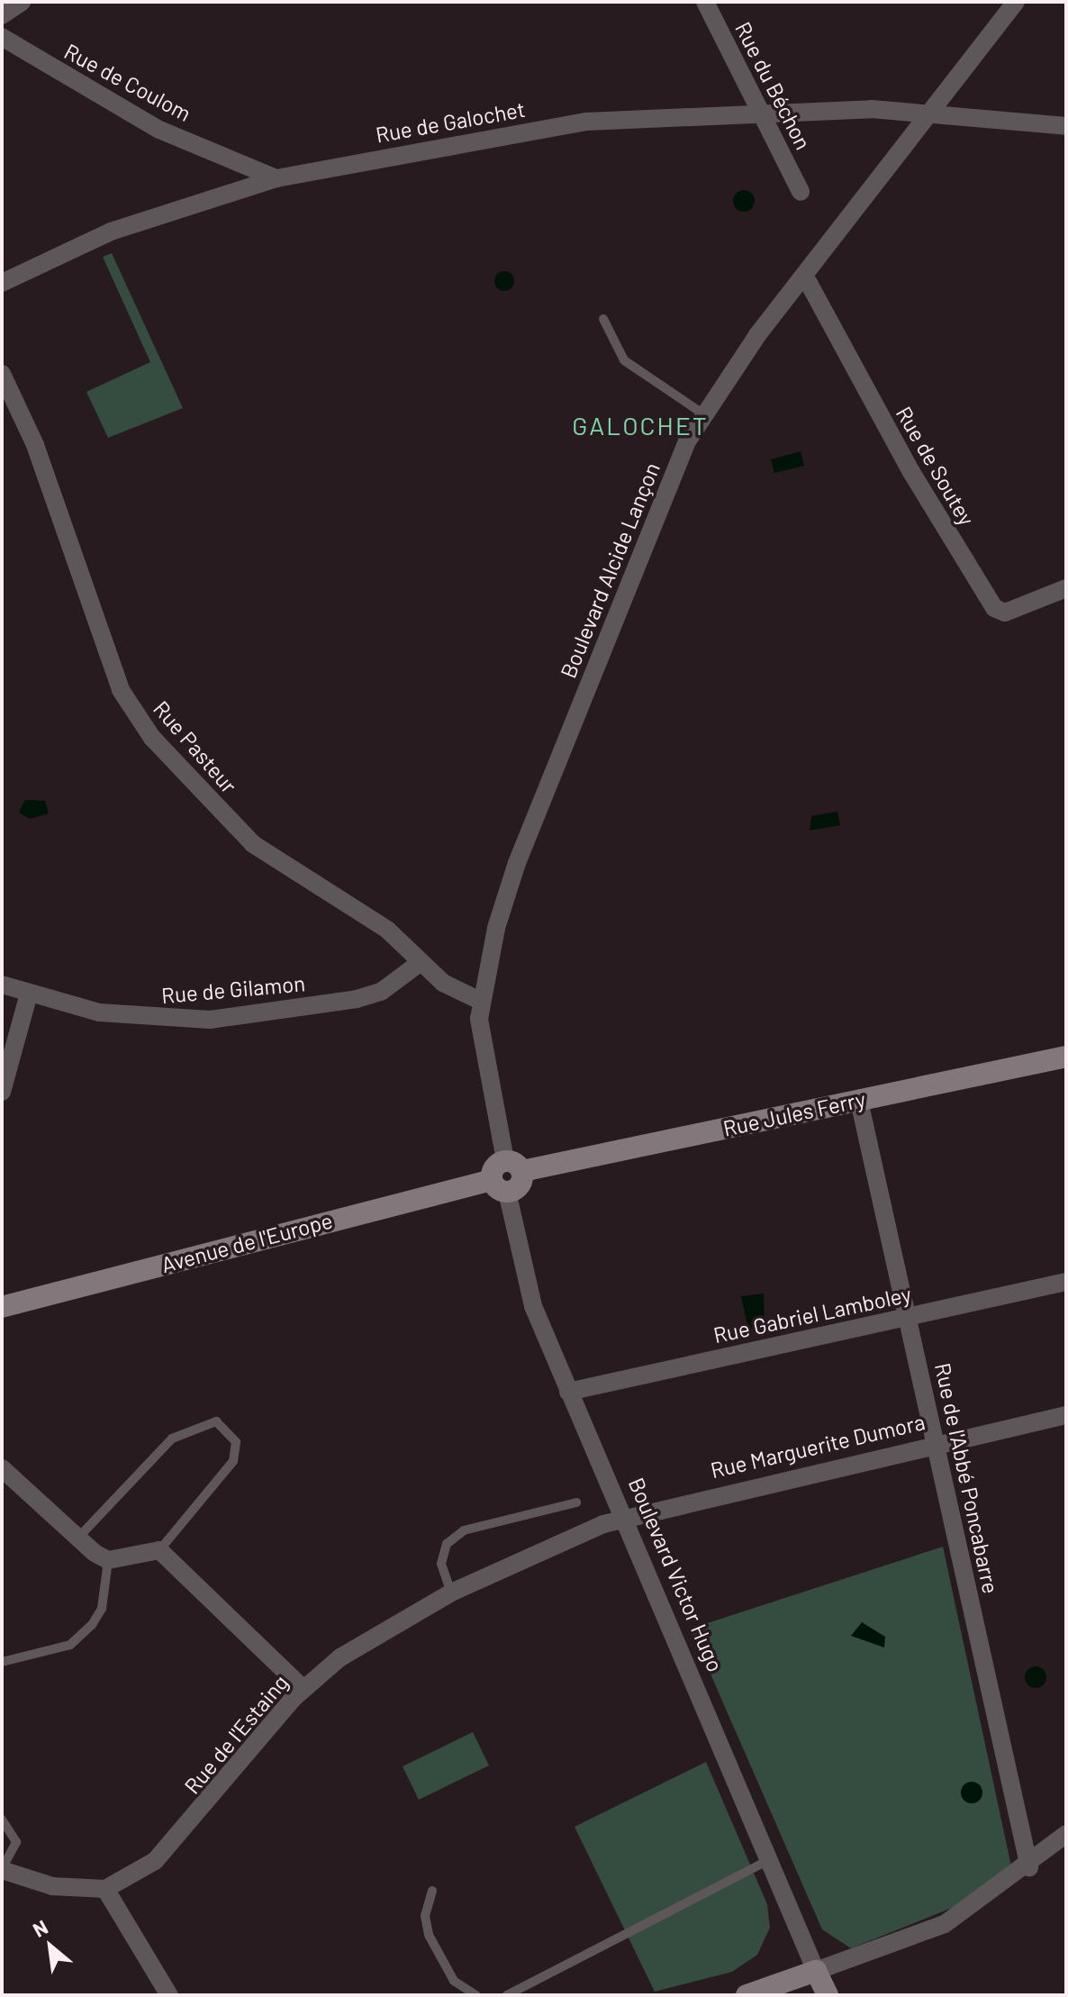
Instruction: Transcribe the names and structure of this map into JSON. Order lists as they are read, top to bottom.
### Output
{
  "streets": {
    "street": [
      "Rue de Coulom",
      "Rue du Béchon",
      "Rue de Galochet",
      "Rue de Soutey",
      "Boulevard Alcide Lançon",
      "Rue Pasteur",
      "Rue de Gilamon",
      "Rue Jules Ferry",
      "Avenue de l'Europe",
      "Rue Gabriel Lamboley",
      "Rue Marguerite Dumora",
      "Rue de l'Abbé Poncabarre",
      "Boulevard Victor Hugo",
      "Rue de l'Estaing"
    ]
  },
  "crossings": [
    ["Rue de Coulom", "Rue de Galochet"],
    ["Rue du Béchon", "Rue de Galochet"],
    ["Rue de Galochet", "Boulevard Alcide Lançon"],
    ["Rue de Soutey", "Boulevard Alcide Lançon"],
    ["Boulevard Alcide Lançon", "Rue Pasteur"],
    ["Boulevard Alcide Lançon", "Rue Jules Ferry"],
    ["Rue Pasteur", "Rue de Gilamon"],
    ["Rue Jules Ferry", "Rue de l'Abbé Poncabarre"],
    ["Avenue de l'Europe", "Boulevard Victor Hugo"],
    ["Rue Gabriel Lamboley", "Rue de l'Abbé Poncabarre"],
    ["Rue Gabriel Lamboley", "Boulevard Victor Hugo"],
    ["Rue Marguerite Dumora", "Rue de l'Abbé Poncabarre"],
    ["Rue Marguerite Dumora", "Boulevard Victor Hugo"],
    ["Rue Marguerite Dumora", "Rue de l'Estaing"],
    ["Boulevard Victor Hugo", "Rue de l'Estaing"]
  ],
  "districts": ["GALOCHET"],
  "north": "top left"
}
